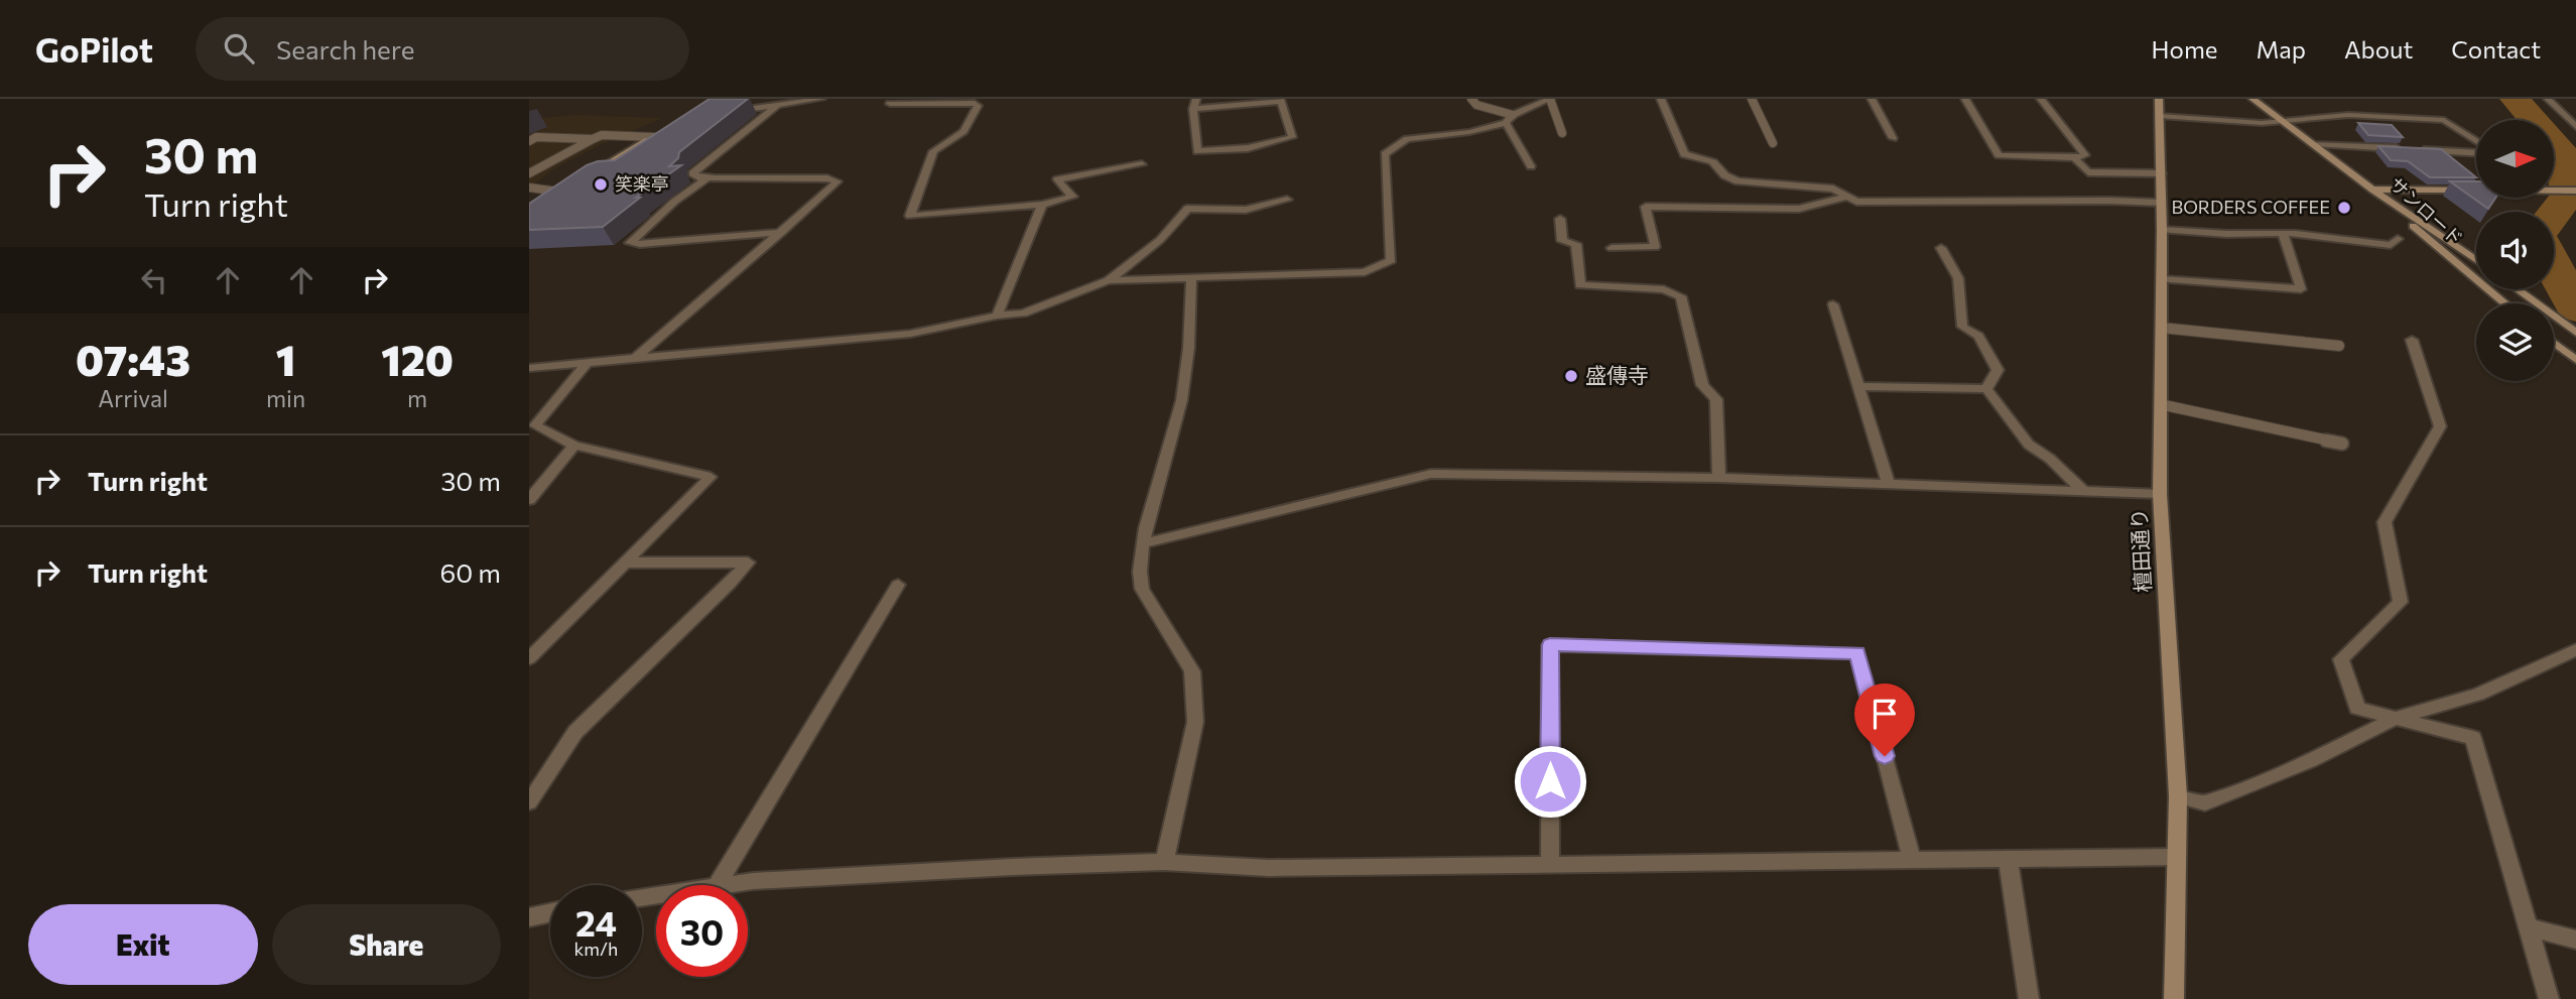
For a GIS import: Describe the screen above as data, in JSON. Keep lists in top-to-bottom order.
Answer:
{
  "streets": {
    "street": ["サンロード", "檀田通り"]
  },
  "places": ["笑楽亭", "BORDERS COFFEE", "盛傳寺"],
  "north": "right",
  "page": {
    "header": "GoPilot",
    "search": "Search here",
    "nav": [
      "Home",
      "Map",
      "About",
      "Contact"
    ],
    "turn": ["30 m", "Turn right"],
    "eta": [
      "07:43",
      "Arrival",
      "1",
      "min",
      "120",
      "m"
    ],
    "list": [
      {
        "name": "Turn right",
        "value": "30 m"
      },
      {
        "name": "Turn right",
        "value": "60 m"
      }
    ],
    "speed": "24 km/h",
    "limit": "30",
    "buttons": ["Exit", "Share"]
  }
}
